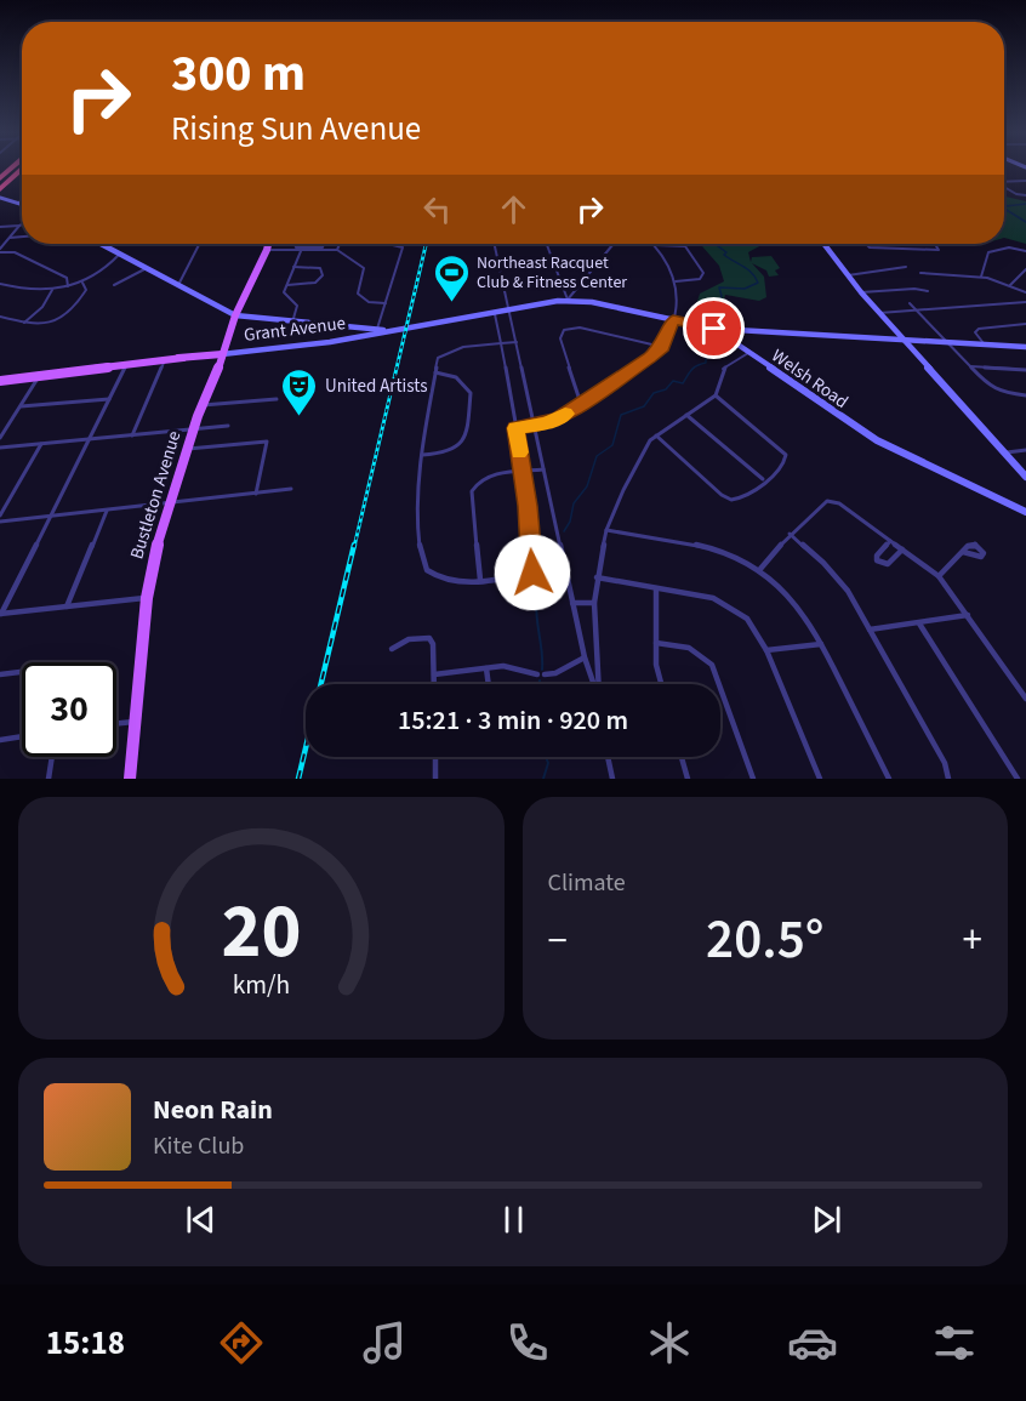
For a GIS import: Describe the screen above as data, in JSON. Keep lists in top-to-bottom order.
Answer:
{
  "streets": {
    "main road": ["Grant Avenue", "Welsh Road", "Bustleton Avenue"]
  },
  "crossings": [
    ["Grant Avenue", "Welsh Road"],
    ["Grant Avenue", "Bustleton Avenue"]
  ],
  "places": {
    "sports": ["Northeast Racquet Club & Fitness Center"],
    "theatre": ["United Artists"]
  },
  "page": {
    "turn": ["300 m", "Rising Sun Avenue"],
    "limit": "30",
    "trip": "15:21 · 3 min · 920 m",
    "tile": "Climate",
    "heat": ["−", "20.5°", "+"],
    "song": ["Neon Rain", "Kite Club"],
    "tabs": "15:18",
    "gauge": ["20", "km/h"]
  }
}
